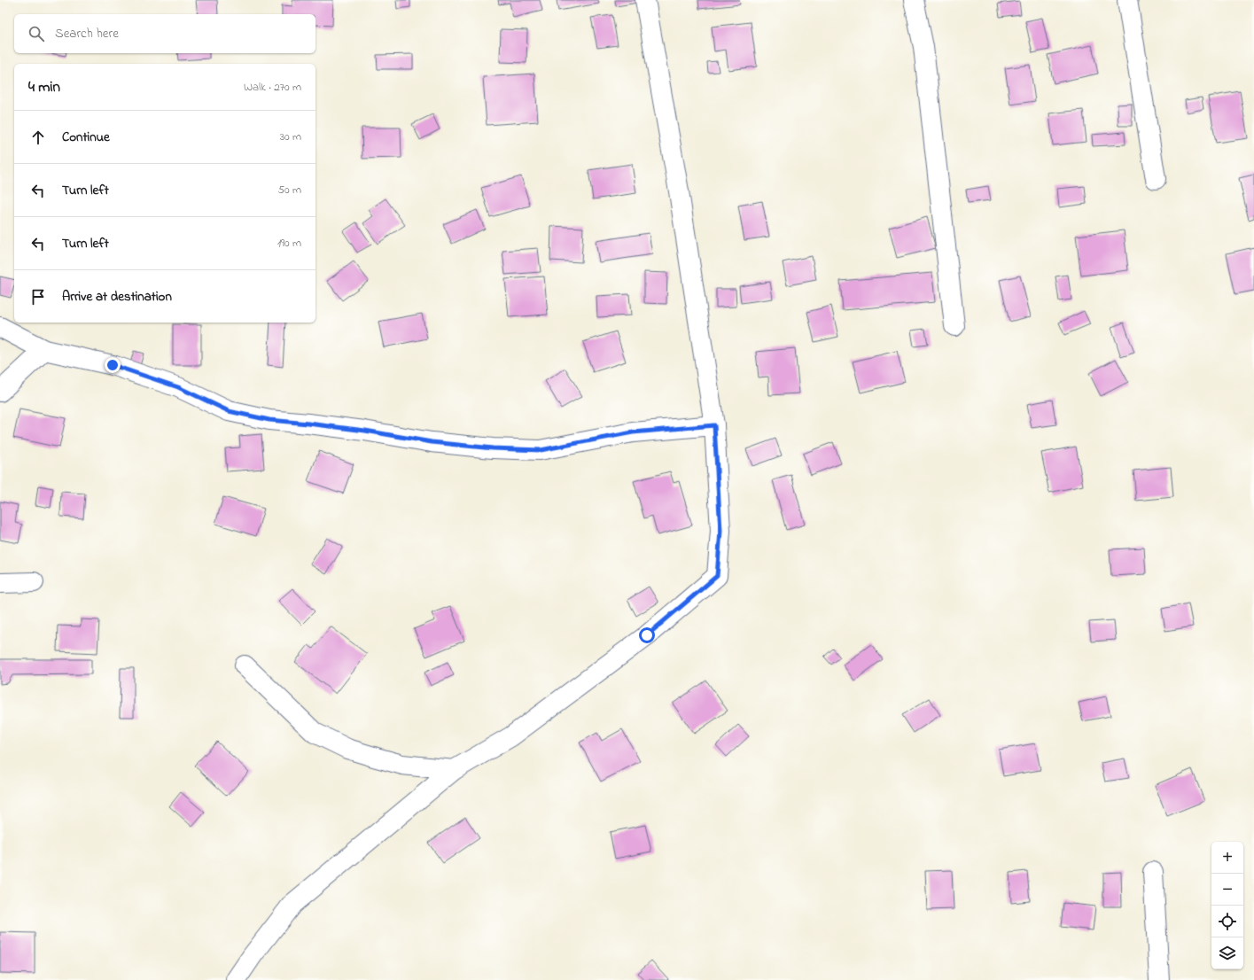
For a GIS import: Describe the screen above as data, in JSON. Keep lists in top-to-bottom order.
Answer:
{
  "page": {
    "search": "Search here",
    "heading": ["4 min", "Walk · 270 m"],
    "list": [
      ["Continue", "30 m"],
      ["Turn left", "50 m"],
      ["Turn left", "190 m"],
      "Arrive at destination"
    ],
    "map_buttons": ["+", "−"]
  }
}
